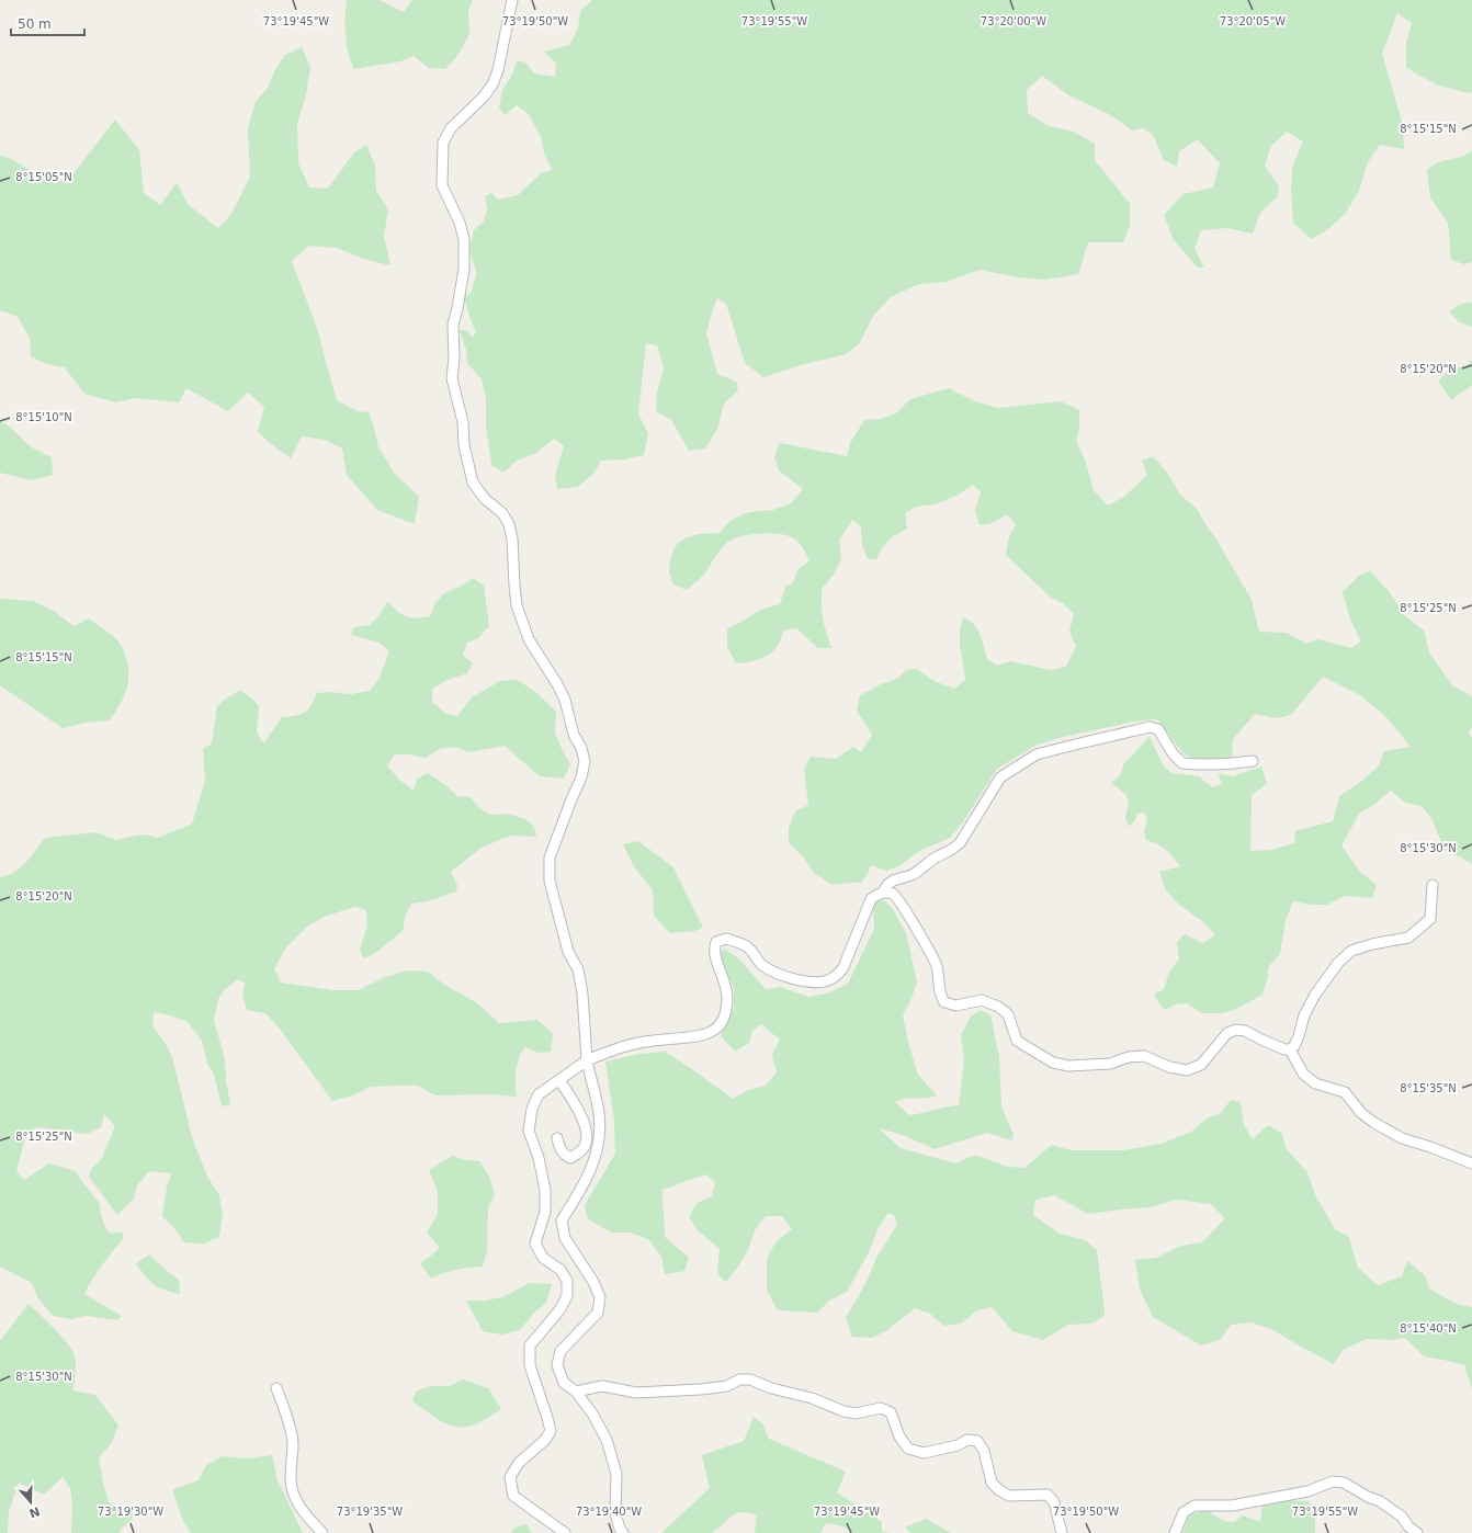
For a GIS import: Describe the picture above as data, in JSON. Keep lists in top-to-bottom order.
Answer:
{
  "scale_bar": "50 m",
  "north": "bottom",
  "coordinates": [
    "73°19'45\"W",
    "73°19'50\"W",
    "73°19'55\"W",
    "73°20'00\"W",
    "73°20'05\"W",
    "8°15'15\"N",
    "8°15'05\"N",
    "8°15'20\"N",
    "8°15'10\"N",
    "8°15'25\"N",
    "8°15'30\"N",
    "8°15'35\"N",
    "8°15'40\"N",
    "73°19'30\"W",
    "73°19'35\"W",
    "73°19'40\"W"
  ]
}
